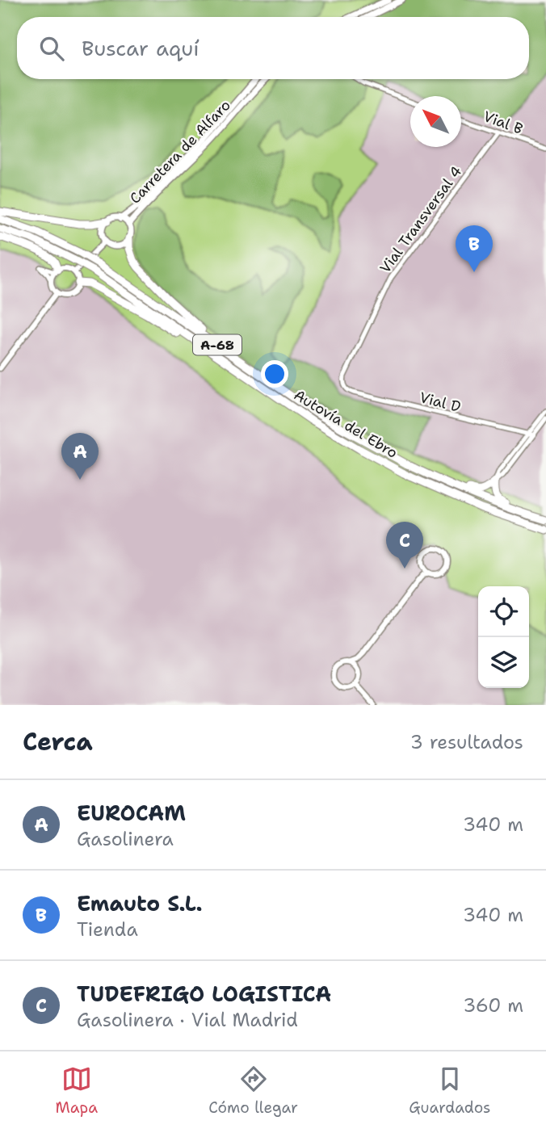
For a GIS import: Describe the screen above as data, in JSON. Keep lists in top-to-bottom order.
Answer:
{
  "streets": {
    "highway": ["A-68", "Autovía del Ebro"],
    "main road": ["Carretera de Alfaro"],
    "street": ["Vial B", "Vial Transversal 4", "Vial D"]
  },
  "crossings": [
    ["Vial B", "Vial Transversal 4"],
    ["Vial Transversal 4", "Vial D"]
  ],
  "north": "top left",
  "page": {
    "search": "Buscar aquí",
    "pins": ["B", "A", "C"],
    "heading": ["Cerca", "3 resultados"],
    "list": [
      {
        "mark": "A",
        "name": "EUROCAM",
        "note": "Gasolinera",
        "value": "340 m"
      },
      {
        "mark": "B",
        "name": "Emauto S.L.",
        "note": "Tienda",
        "value": "340 m"
      },
      {
        "mark": "C",
        "name": "TUDEFRIGO LOGISTICA",
        "note": "Gasolinera · Vial Madrid",
        "value": "360 m"
      }
    ],
    "nav": ["Mapa", "Cómo llegar", "Guardados"]
  }
}
